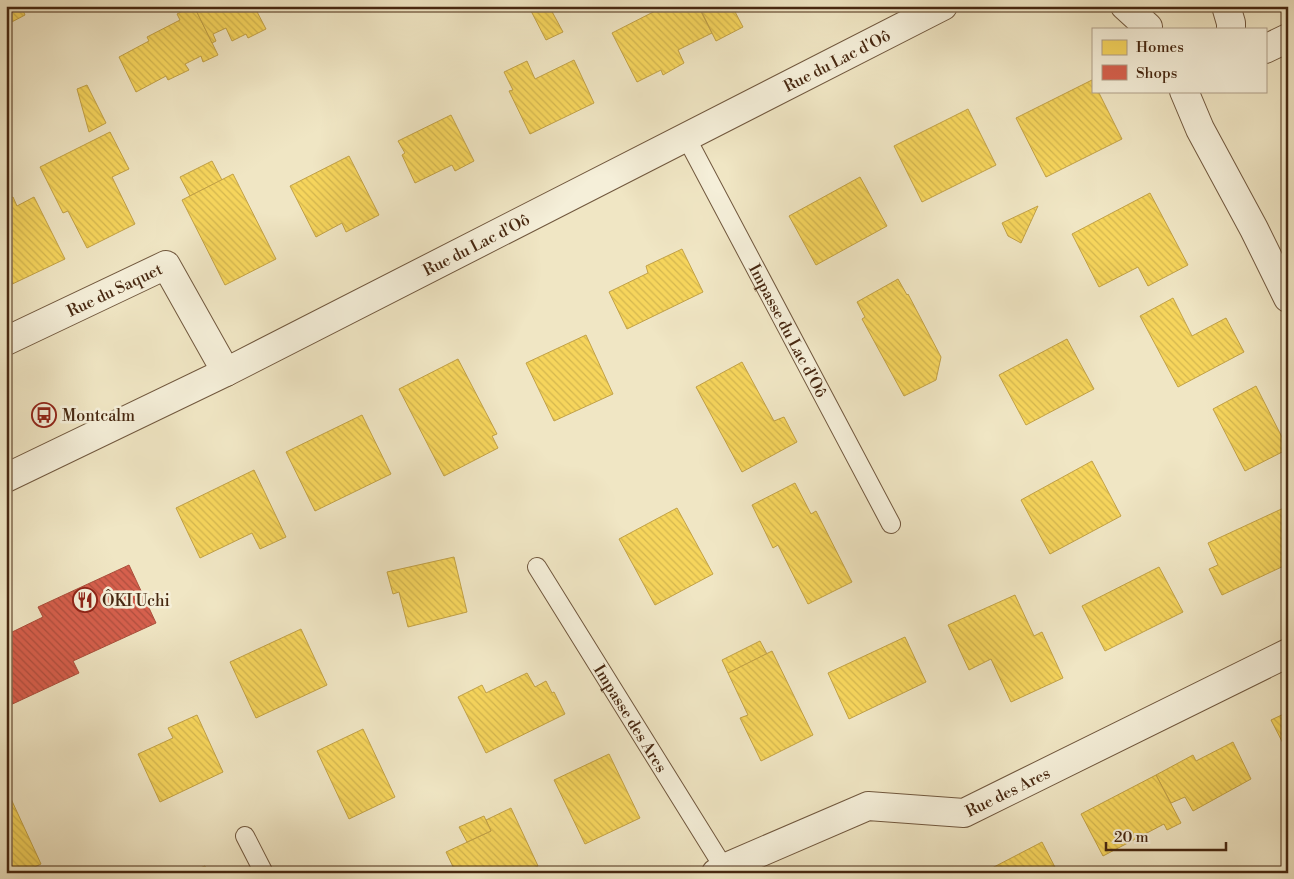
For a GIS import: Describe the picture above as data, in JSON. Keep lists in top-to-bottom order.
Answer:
{
  "streets": {
    "street": ["Rue du Lac d'Oô", "Rue du Saquet", "Rue des Ares"],
    "lane": ["Impasse du Lac d'Oô", "Impasse des Ares"]
  },
  "crossings": [
    ["Rue du Lac d'Oô", "Rue du Saquet"],
    ["Rue du Lac d'Oô", "Impasse du Lac d'Oô"],
    ["Impasse des Ares", "Rue des Ares"]
  ],
  "places": {
    "bus stop": ["Montcalm"],
    "restaurant": ["ÔKI Uchi"]
  },
  "legend": ["Homes", "Shops"],
  "scale_bar": "20 m"
}
